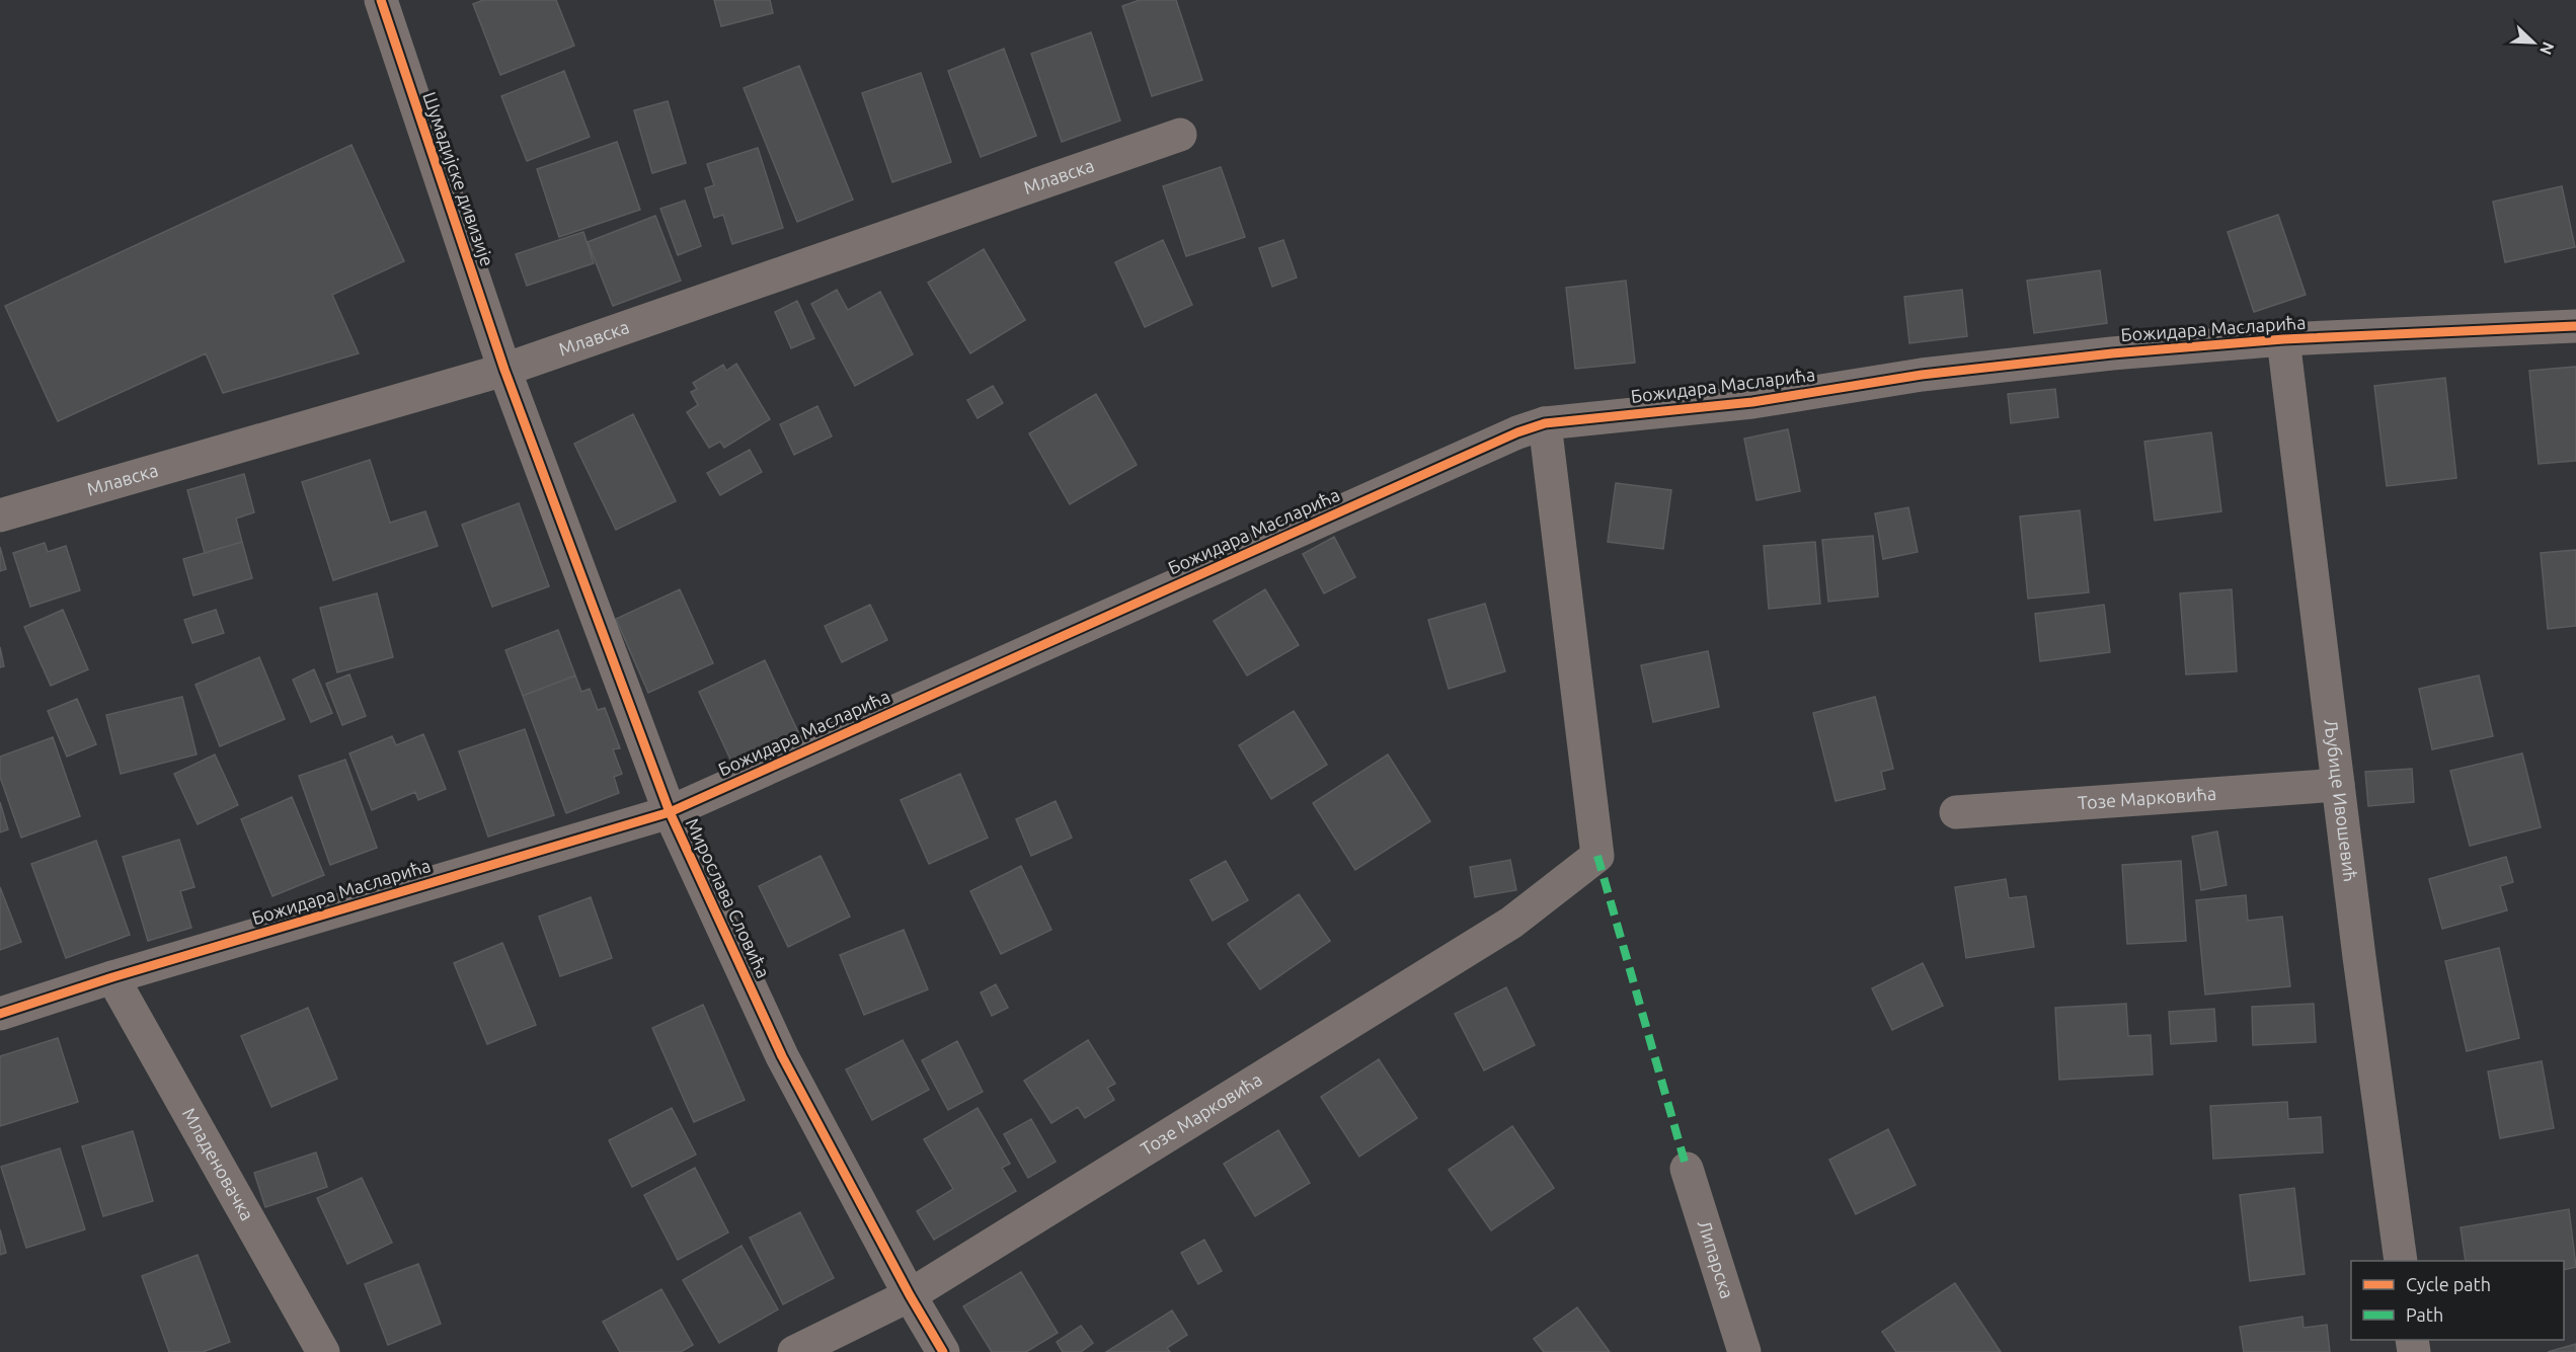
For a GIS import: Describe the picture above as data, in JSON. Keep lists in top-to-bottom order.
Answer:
{
  "streets": {
    "street": [
      "Млавска",
      "Шумадијске дивизије",
      "Божидара Масларића",
      "Тозе Марковића",
      "Љубице Ивошевић",
      "Мирослава Словића",
      "Младеновачка",
      "Липарска"
    ]
  },
  "crossings": [
    ["Млавска", "Шумадијске дивизије"],
    ["Млавска", "Мирослава Словића"],
    ["Шумадијске дивизије", "Мирослава Словића"],
    ["Божидара Масларића", "Тозе Марковића"],
    ["Божидара Масларића", "Љубице Ивошевић"],
    ["Божидара Масларића", "Мирослава Словића"],
    ["Божидара Масларића", "Младеновачка"],
    ["Тозе Марковића", "Љубице Ивошевић"],
    ["Тозе Марковића", "Мирослава Словића"]
  ],
  "legend": ["Cycle path", "Path"],
  "north": "bottom right"
}
